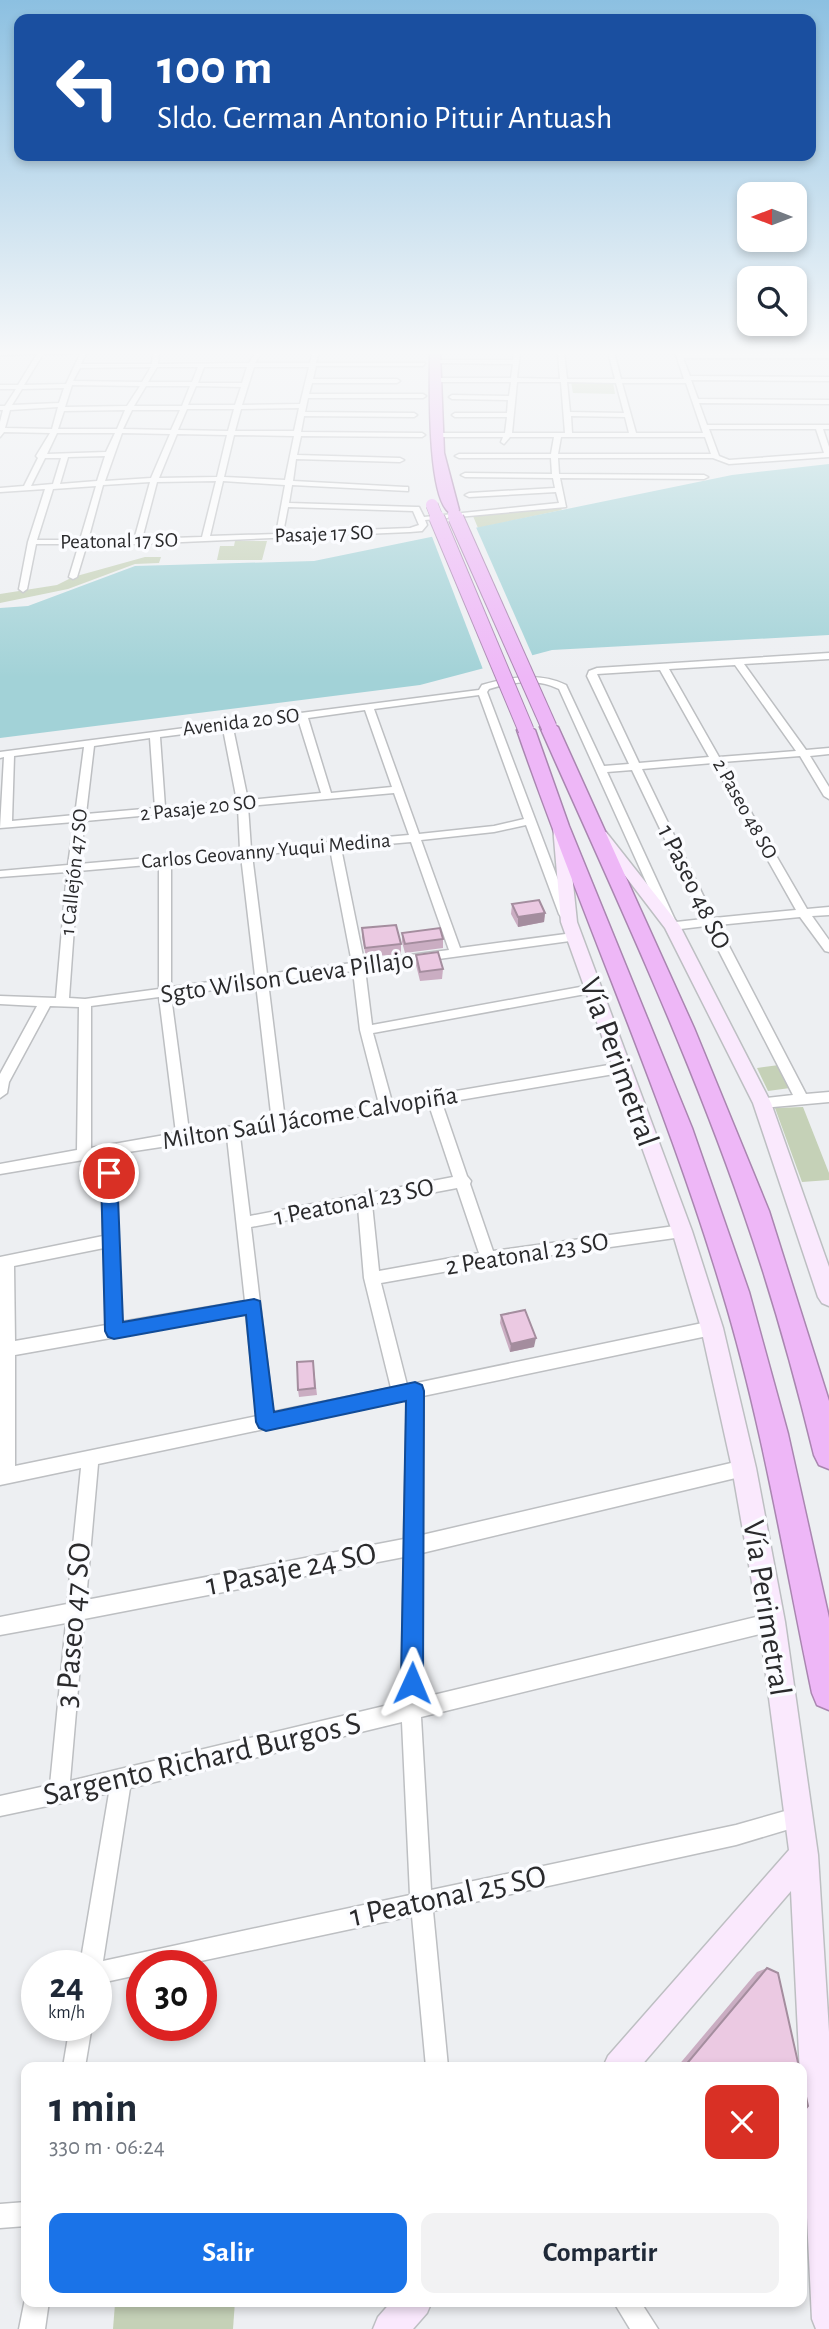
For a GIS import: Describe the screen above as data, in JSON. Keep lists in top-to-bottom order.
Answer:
{
  "streets": {
    "highway": ["Vía Perimetral"],
    "street": [
      "Pasaje 17 SO",
      "Peatonal 17 SO",
      "Avenida 20 SO",
      "2 Pasaje 20 SO",
      "2 Paseo 48 SO",
      "Carlos Geovanny Yuqui Medina",
      "1 Callejón 47 SO",
      "1 Paseo 48 SO",
      "Sgto Wilson Cueva Pillajo",
      "Milton Saúl Jácome Calvopiña",
      "1 Peatonal 23 SO",
      "2 Peatonal 23 SO",
      "1 Pasaje 24 SO",
      "3 Paseo 47 SO",
      "Sargento Richard Burgos S",
      "1 Peatonal 25 SO"
    ]
  },
  "crossings": [
    ["Pasaje 17 SO", "Peatonal 17 SO"],
    ["Avenida 20 SO", "1 Callejón 47 SO"],
    ["Avenida 20 SO", "Vía Perimetral"],
    ["2 Pasaje 20 SO", "1 Callejón 47 SO"],
    ["2 Paseo 48 SO", "1 Paseo 48 SO"],
    ["Carlos Geovanny Yuqui Medina", "1 Callejón 47 SO"],
    ["Carlos Geovanny Yuqui Medina", "Vía Perimetral"],
    ["1 Callejón 47 SO", "Sgto Wilson Cueva Pillajo"],
    ["Sgto Wilson Cueva Pillajo", "Vía Perimetral"],
    ["Vía Perimetral", "Milton Saúl Jácome Calvopiña"],
    ["Vía Perimetral", "2 Peatonal 23 SO"],
    ["Vía Perimetral", "1 Pasaje 24 SO"],
    ["Vía Perimetral", "Sargento Richard Burgos S"],
    ["Vía Perimetral", "1 Peatonal 25 SO"],
    ["1 Pasaje 24 SO", "3 Paseo 47 SO"],
    ["3 Paseo 47 SO", "Sargento Richard Burgos S"]
  ],
  "north": "left",
  "page": {
    "turn": ["100 m", "Sldo. German Antonio Pituir Antuash"],
    "speed": "24 km/h",
    "limit": "30",
    "heading": ["1 min", "330 m · 06:24"],
    "buttons": ["Salir", "Compartir"]
  }
}
